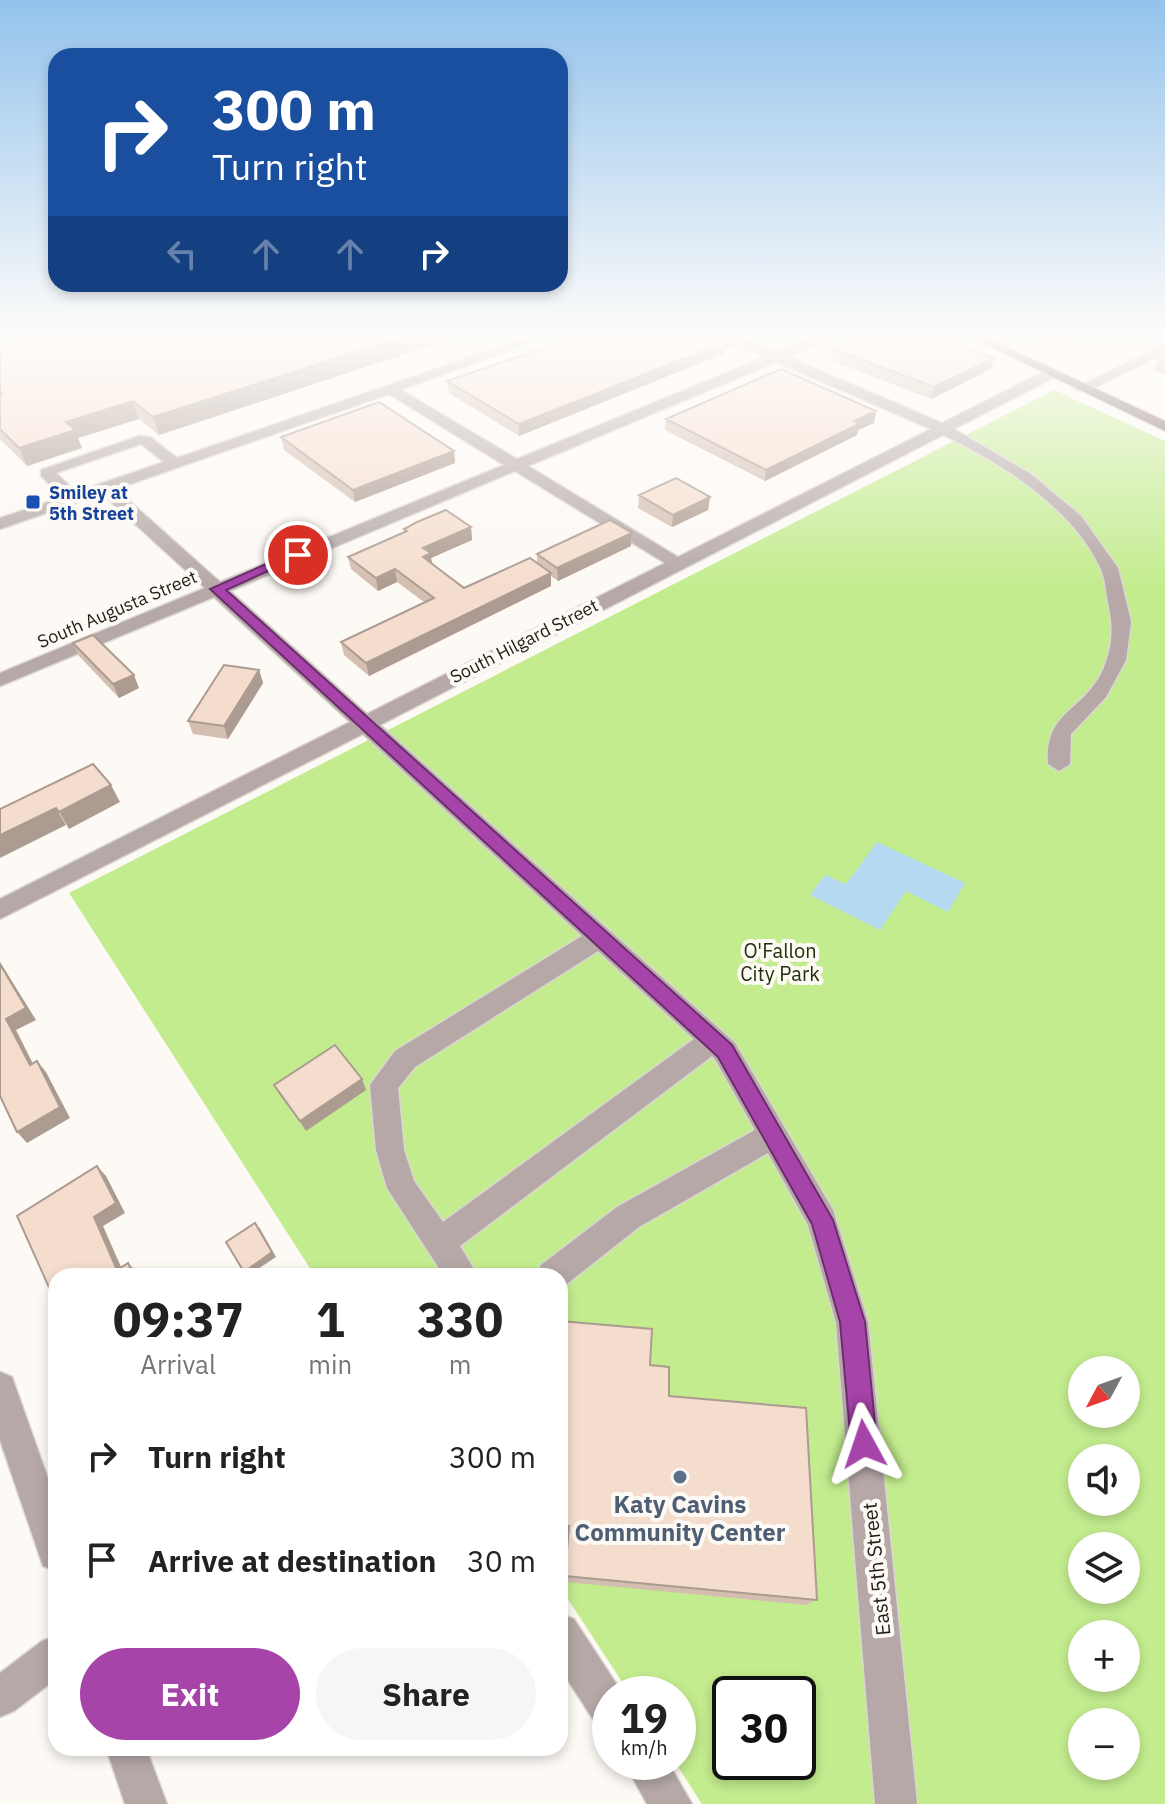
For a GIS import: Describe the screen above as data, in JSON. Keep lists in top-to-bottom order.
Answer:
{
  "streets": {
    "street": ["South Augusta Street", "South Hilgard Street", "East 5th Street"]
  },
  "crossings": [
    ["South Augusta Street", "East 5th Street"],
    ["South Hilgard Street", "East 5th Street"]
  ],
  "parks": ["O'Fallon City Park"],
  "places": {
    "transit": ["Smiley at 5th Street"],
    "other": ["Katy Cavins Community Center"]
  },
  "north": "bottom left",
  "page": {
    "turn": ["300 m", "Turn right"],
    "eta": [
      "09:37",
      "Arrival",
      "1",
      "min",
      "330",
      "m"
    ],
    "map_buttons": ["+", "−"],
    "list": [
      {
        "name": "Turn right",
        "value": "300 m"
      },
      {
        "name": "Arrive at destination",
        "value": "30 m"
      }
    ],
    "buttons": ["Exit", "Share"],
    "speed": "19 km/h",
    "limit": "30"
  }
}
